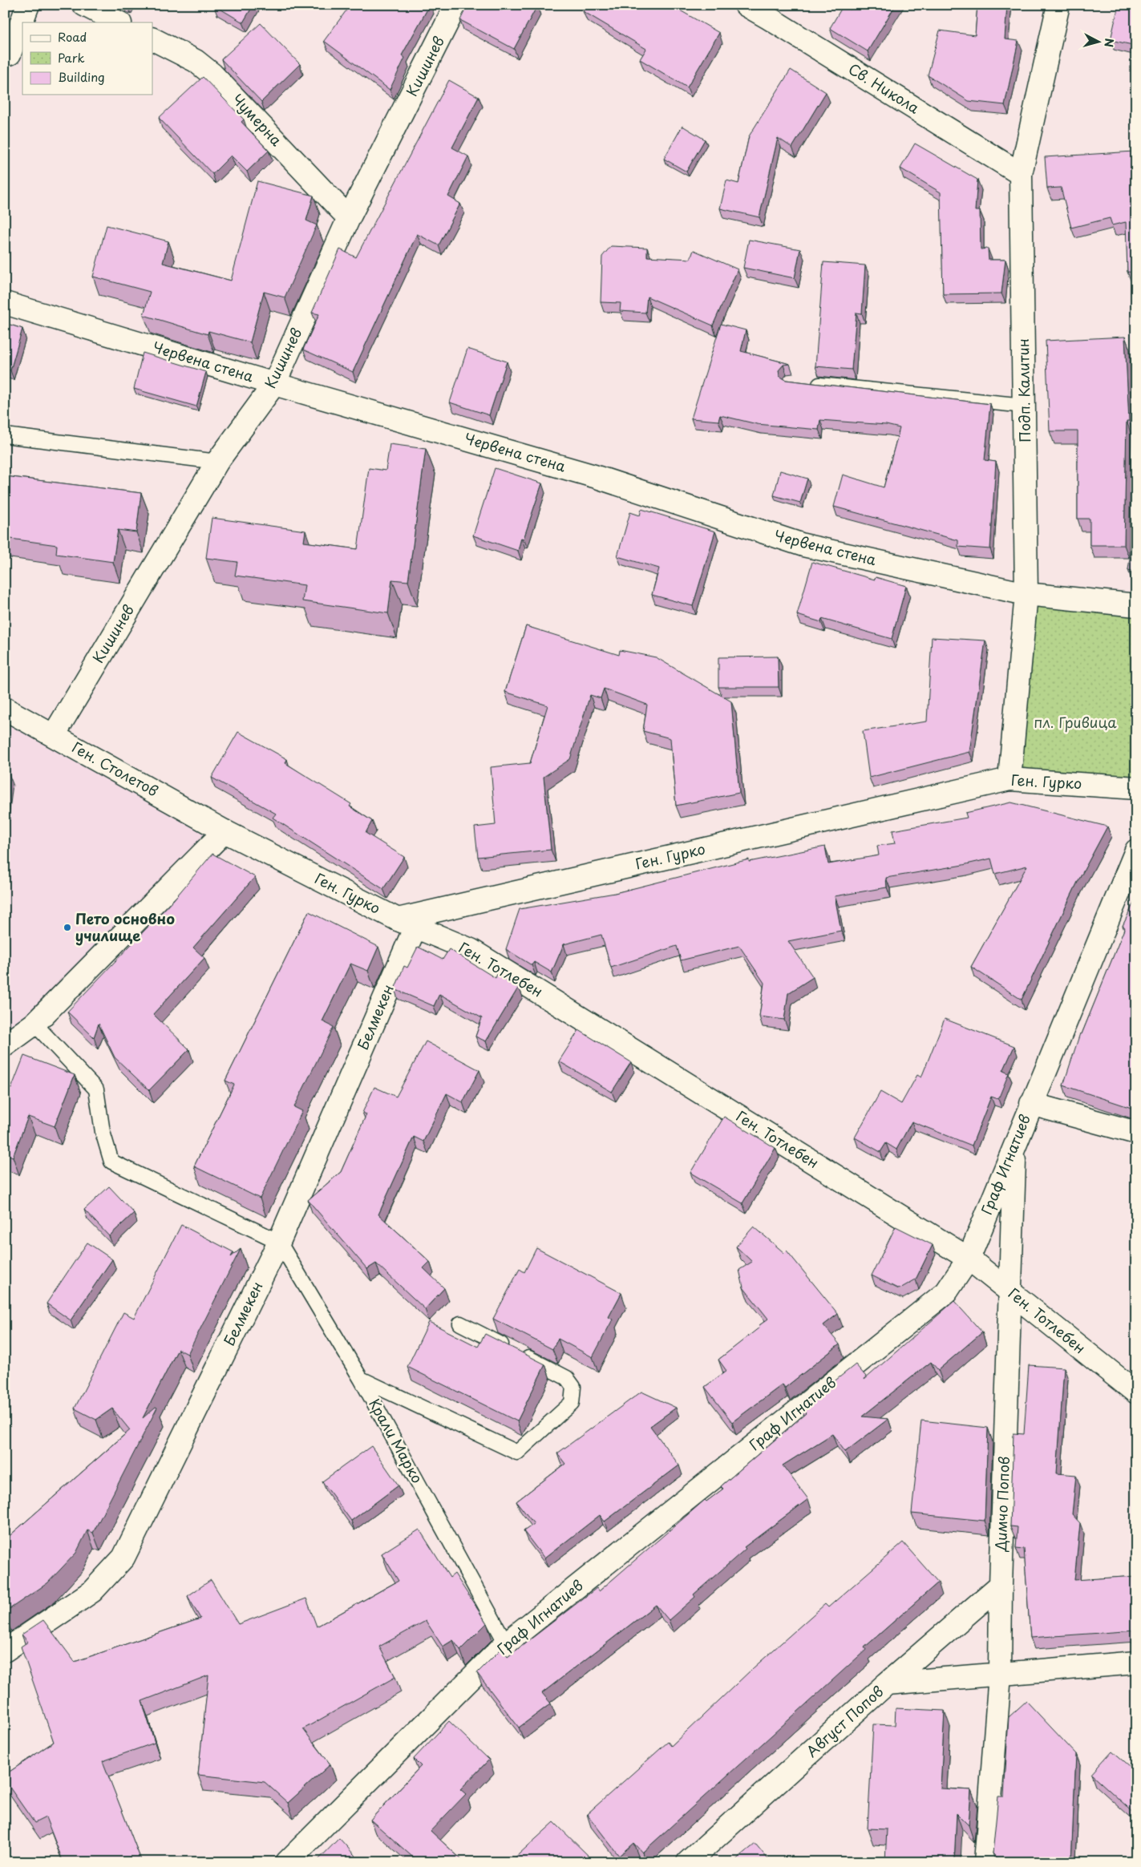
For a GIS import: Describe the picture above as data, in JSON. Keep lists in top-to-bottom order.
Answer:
{
  "streets": {
    "street": [
      "Кишинев",
      "Св. Никола",
      "Чумерна",
      "Червена стена",
      "Подп. Калитин",
      "Ген. Столетов",
      "Ген. Гурко",
      "Ген. Тотлебен",
      "Белмекен",
      "Граф Игнатиев",
      "Димчо Попов",
      "Август Попов"
    ],
    "lane": ["Крали Марко"]
  },
  "crossings": [
    ["Кишинев", "Чумерна"],
    ["Кишинев", "Червена стена"],
    ["Кишинев", "Ген. Столетов"],
    ["Св. Никола", "Подп. Калитин"],
    ["Червена стена", "Подп. Калитин"],
    ["Подп. Калитин", "Ген. Гурко"],
    ["Ген. Столетов", "Ген. Гурко"],
    ["Ген. Гурко", "Ген. Тотлебен"],
    ["Ген. Гурко", "Белмекен"],
    ["Ген. Тотлебен", "Белмекен"],
    ["Ген. Тотлебен", "Граф Игнатиев"],
    ["Ген. Тотлебен", "Димчо Попов"],
    ["Белмекен", "Крали Марко"],
    ["Граф Игнатиев", "Крали Марко"],
    ["Граф Игнатиев", "Димчо Попов"],
    ["Димчо Попов", "Август Попов"]
  ],
  "parks": ["пл. Гривица"],
  "places": ["Пето основно училище"],
  "legend": ["Road", "Park", "Building"],
  "north": "right"
}
